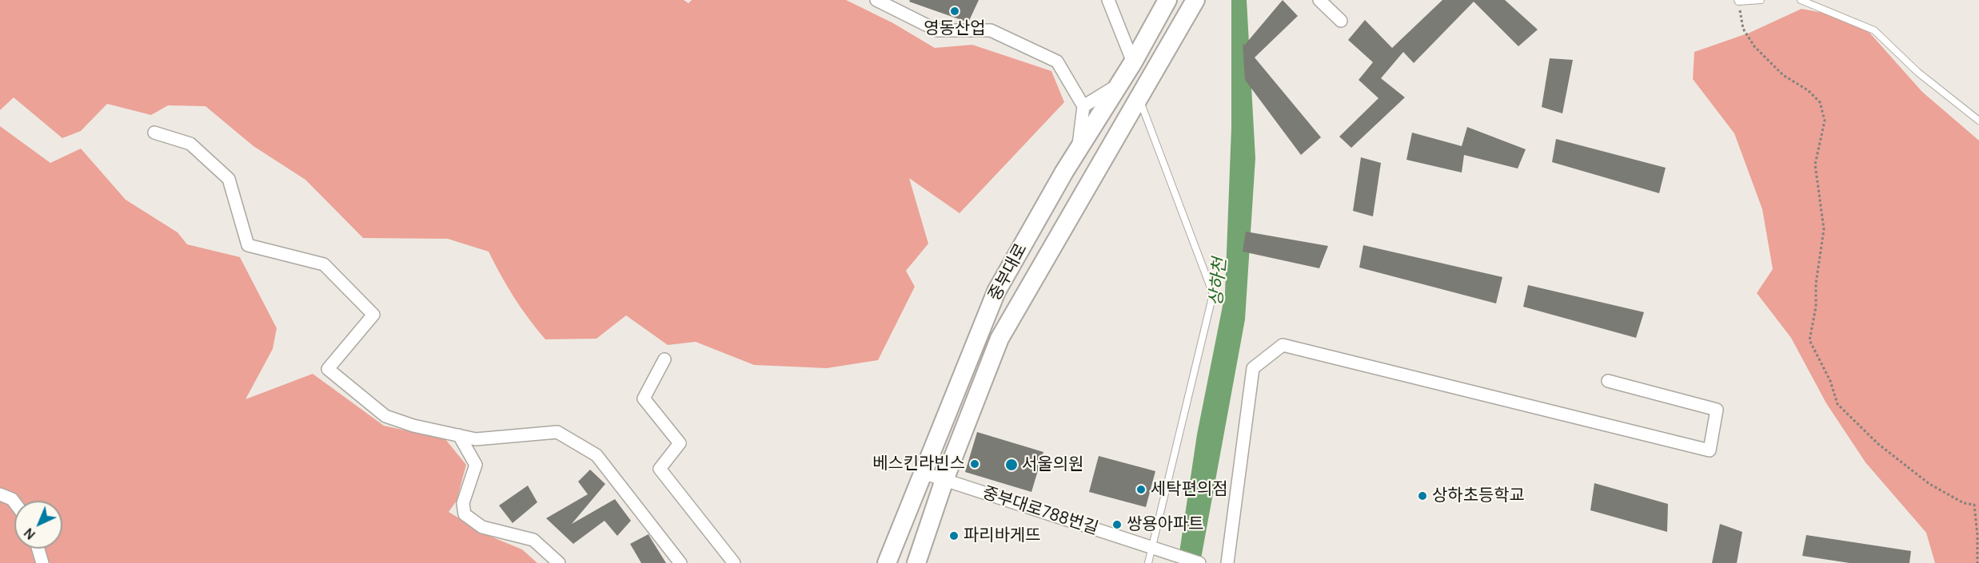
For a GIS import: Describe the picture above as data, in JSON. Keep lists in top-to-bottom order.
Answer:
{
  "streets": {
    "main road": ["중부대로"],
    "street": ["중부대로788번길"]
  },
  "crossings": [
    ["중부대로", "중부대로788번길"]
  ],
  "water": ["상하천"],
  "places": [
    "영동산업",
    "베스킨라빈스",
    "서울의원",
    "세탁편의점",
    "상하초등학교",
    "쌍용아파트",
    "파리바게뜨"
  ],
  "north": "bottom left"
}
